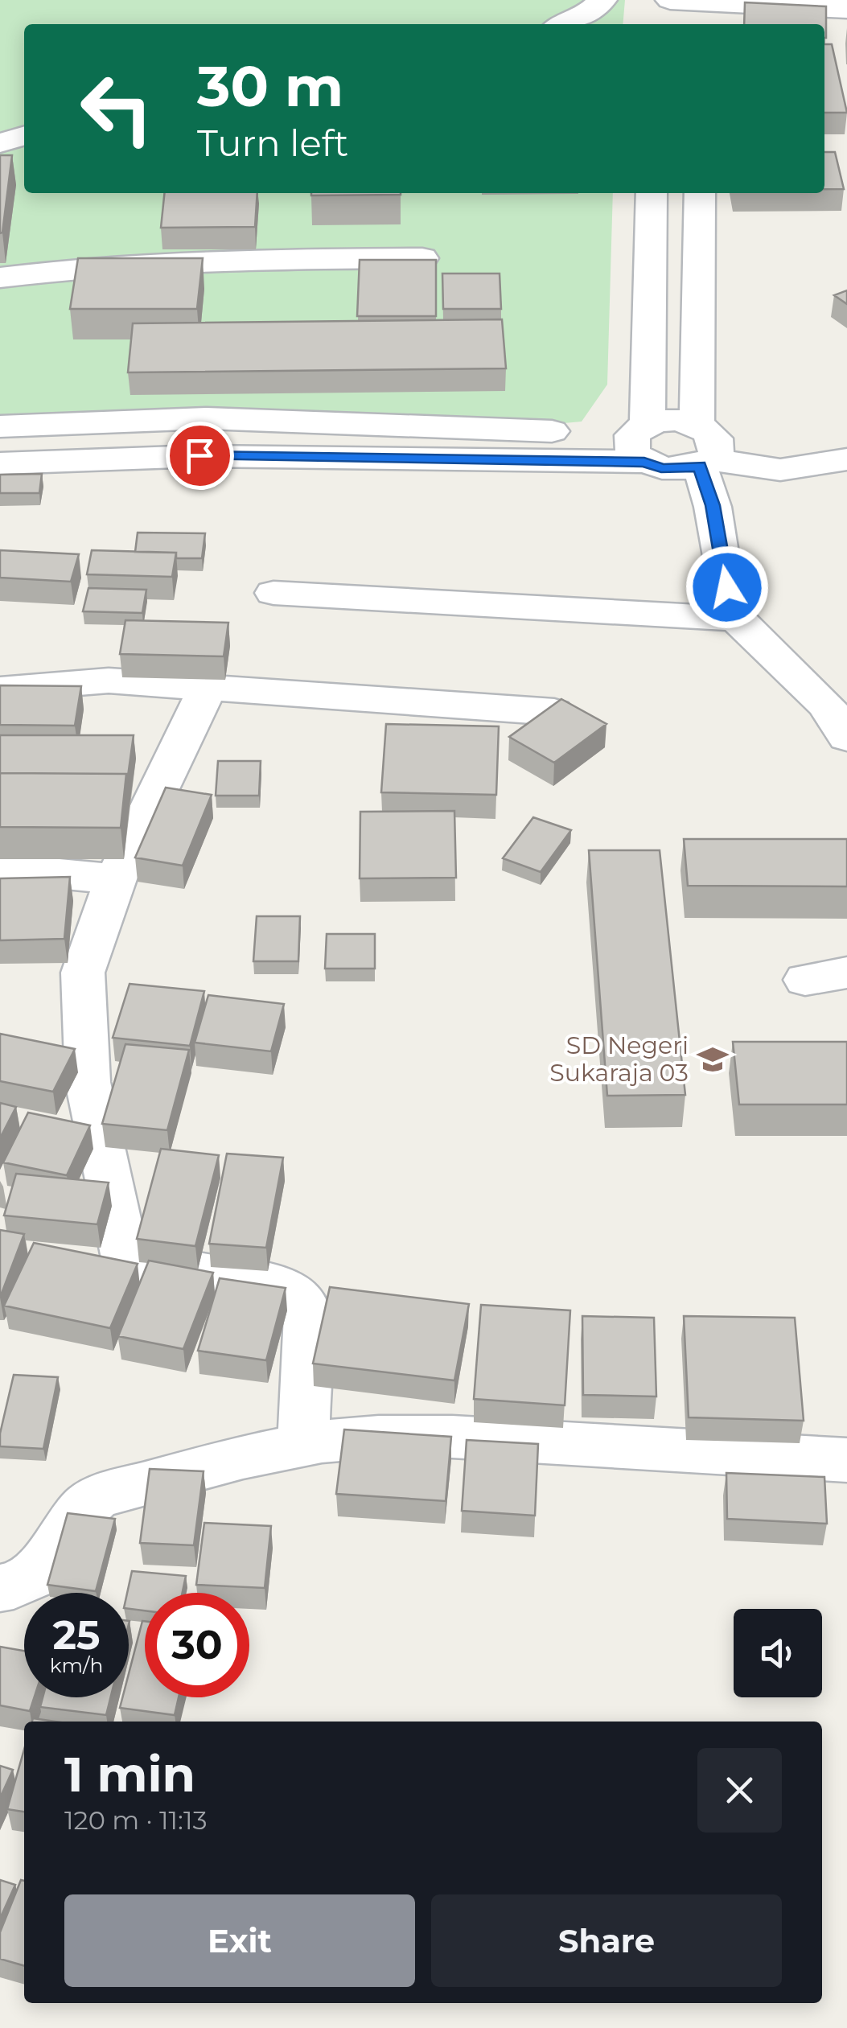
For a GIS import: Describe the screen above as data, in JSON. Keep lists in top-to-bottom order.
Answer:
{
  "places": {
    "school or university": ["SD Negeri Sukaraja 03"]
  },
  "page": {
    "turn": ["30 m", "Turn left"],
    "speed": "25 km/h",
    "limit": "30",
    "heading": ["1 min", "120 m · 11:13"],
    "buttons": ["Exit", "Share"]
  }
}
